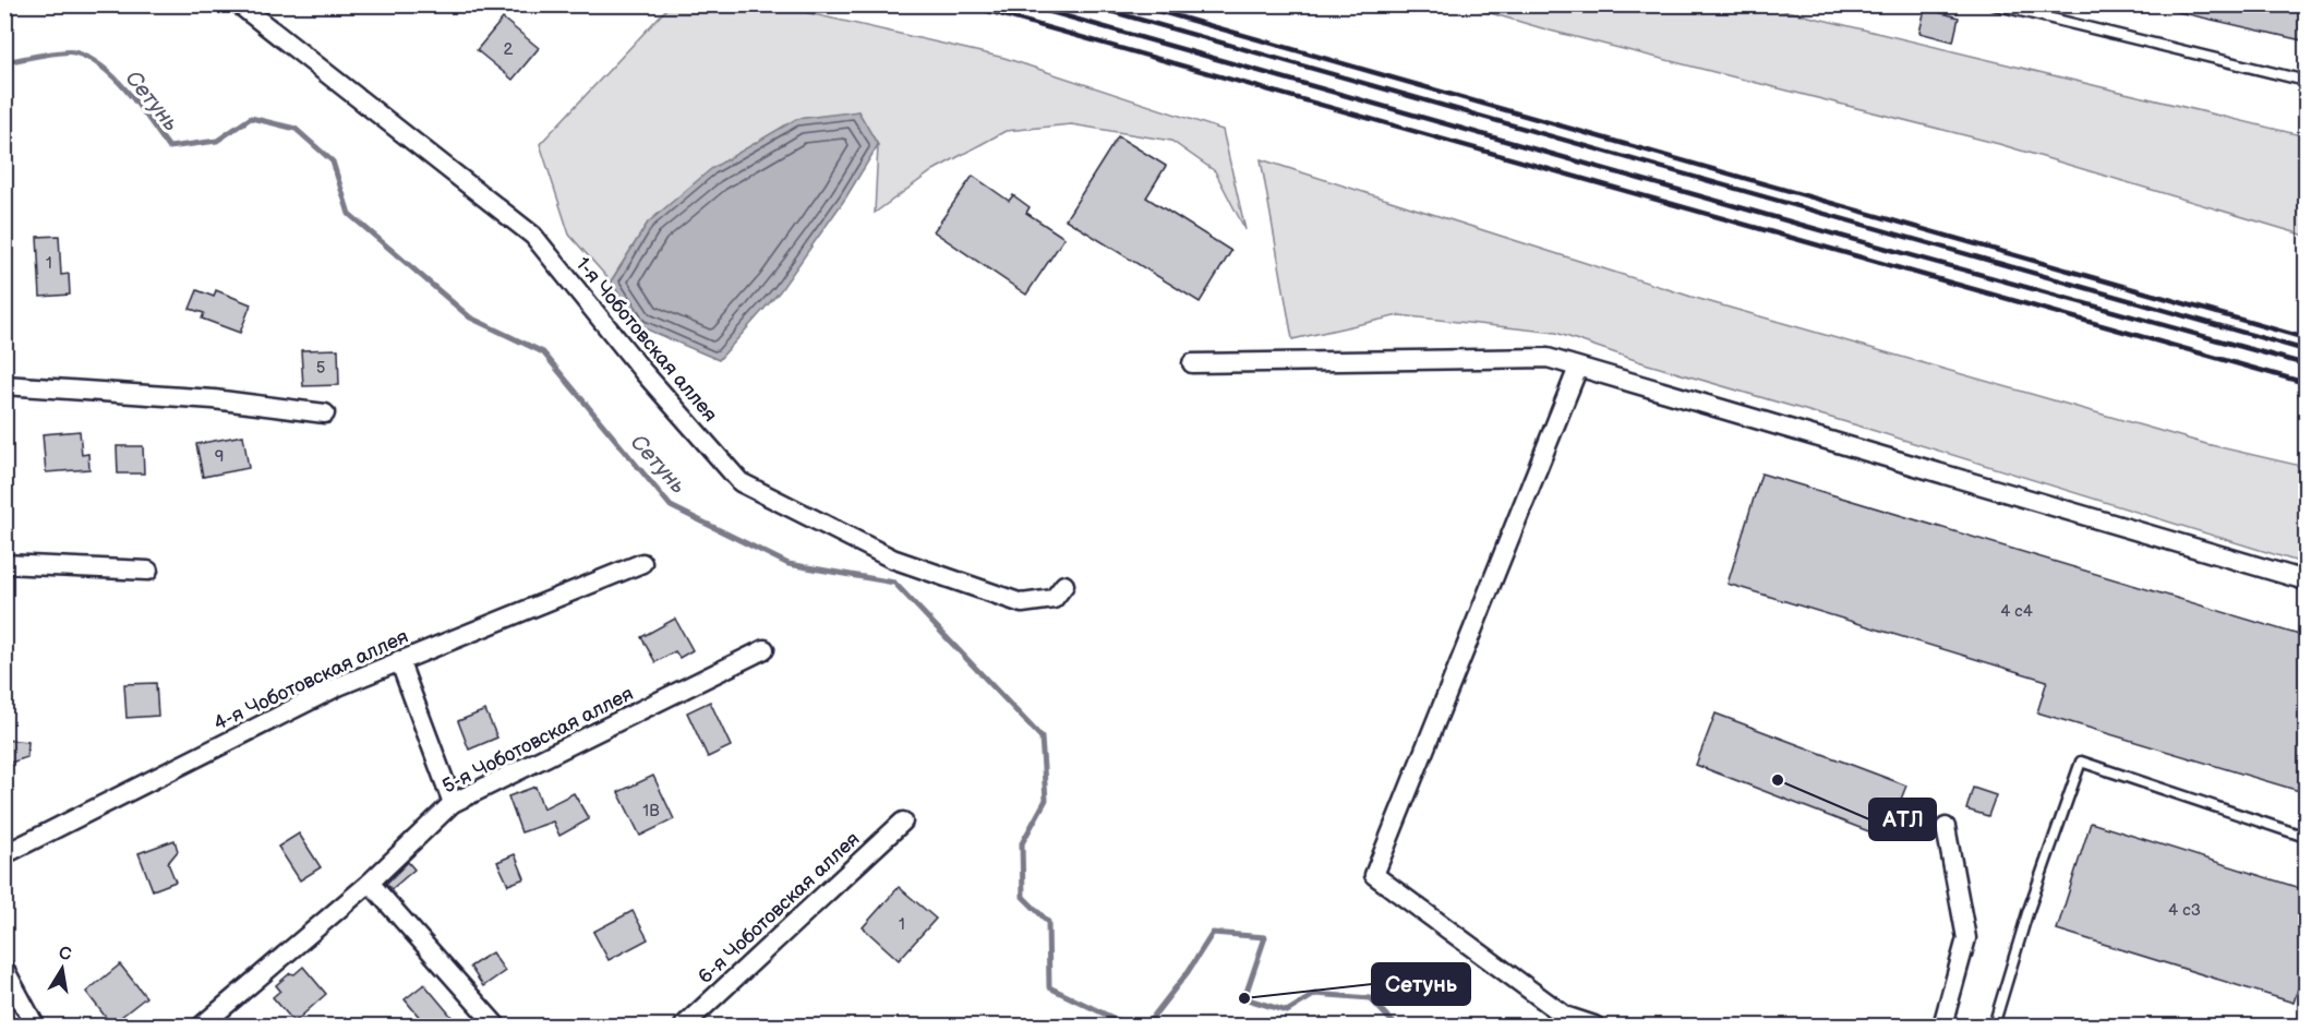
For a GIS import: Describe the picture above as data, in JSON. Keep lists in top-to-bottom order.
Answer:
{
  "streets": {
    "street": [
      "1-я Чоботовская аллея",
      "4-я Чоботовская аллея",
      "5-я Чоботовская аллея",
      "6-я Чоботовская аллея"
    ]
  },
  "water": ["Сетунь"],
  "places": ["АТЛ", "Сетунь"],
  "house_numbers": [
    "2",
    "1",
    "5",
    "9",
    "4 с4",
    "1В",
    "4 с3",
    "1"
  ],
  "north": "top"
}
